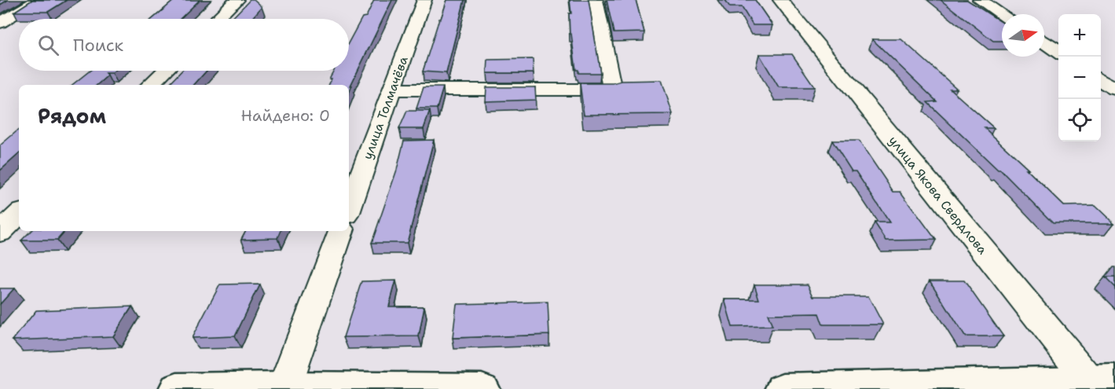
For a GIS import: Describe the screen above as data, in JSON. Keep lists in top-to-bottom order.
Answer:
{
  "streets": {
    "street": ["улица Толмачёва", "улица Якова Свердлова"]
  },
  "north": "right",
  "page": {
    "map_buttons": ["+", "−"],
    "search": "Поиск",
    "heading": ["Рядом", "Найдено: 0"]
  }
}
